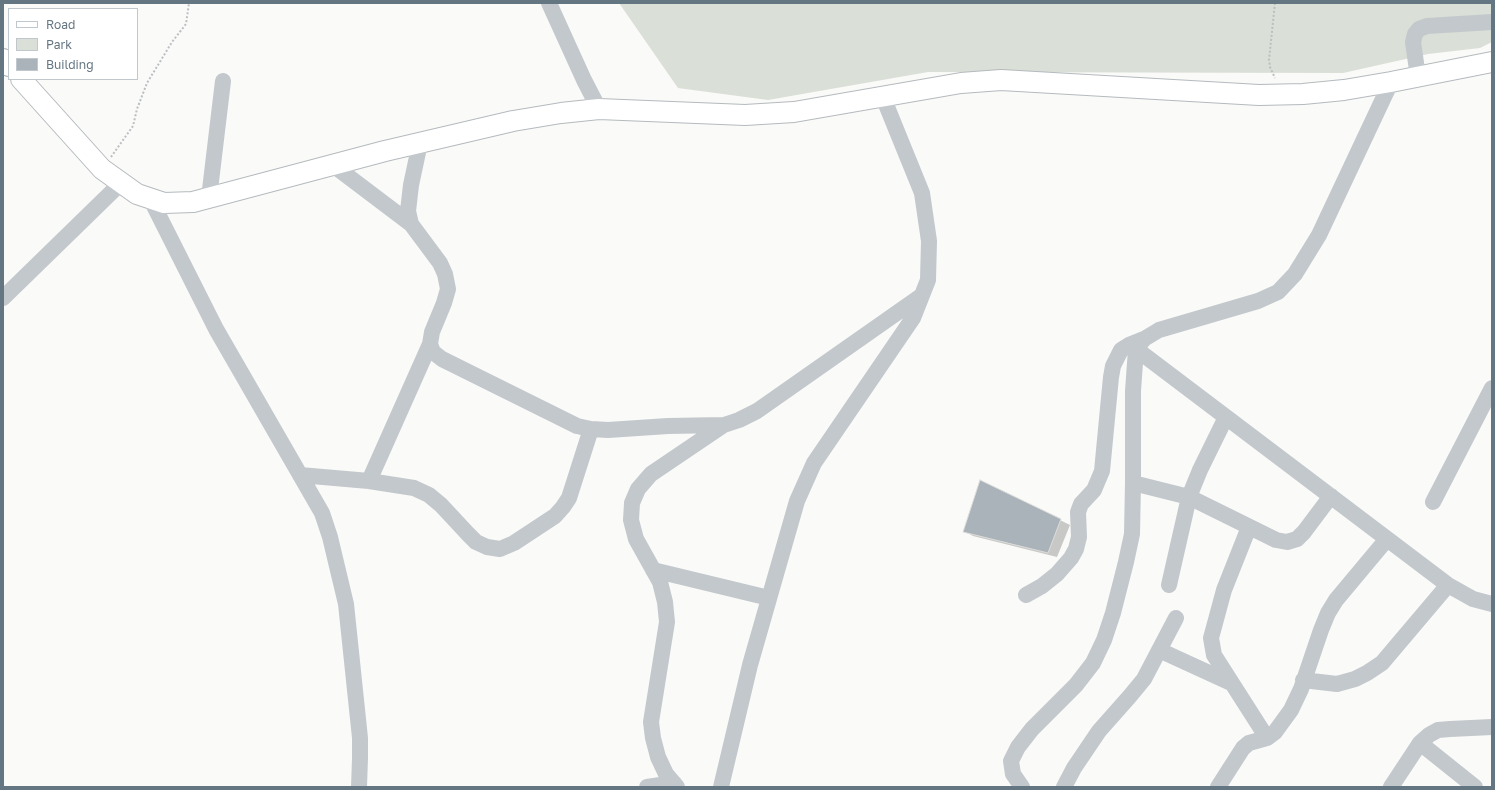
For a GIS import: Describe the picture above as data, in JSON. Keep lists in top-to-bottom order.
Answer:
{
  "legend": ["Road", "Park", "Building"]
}
